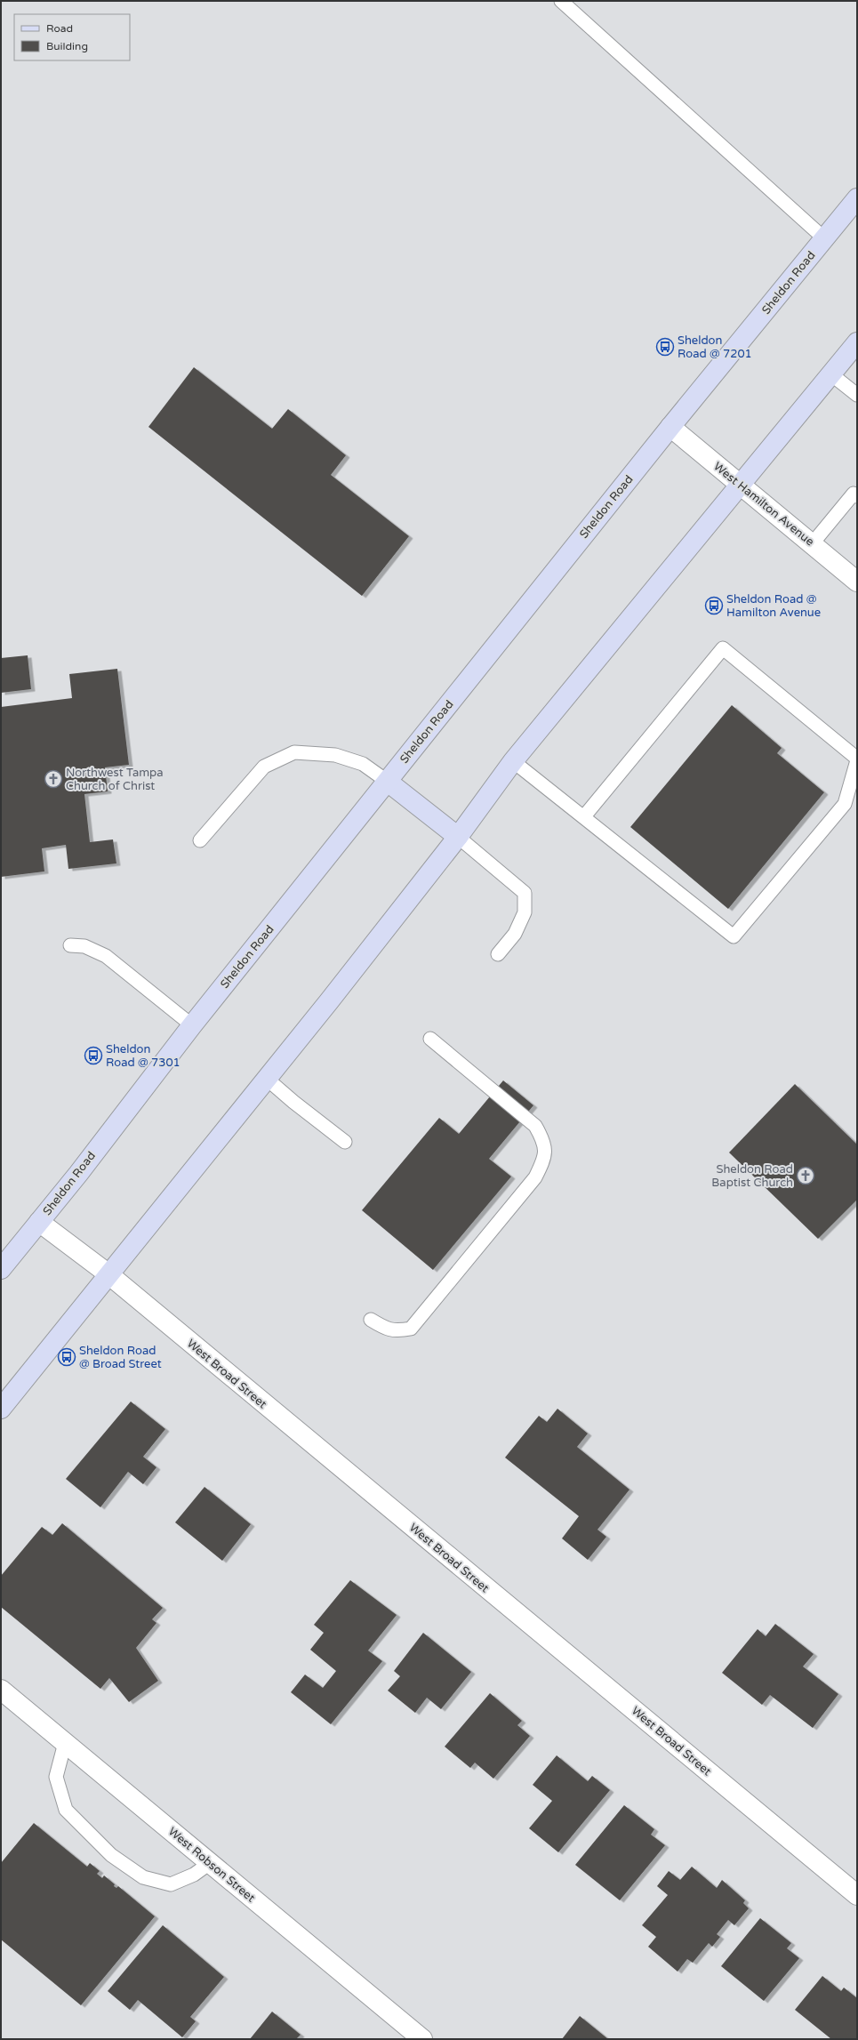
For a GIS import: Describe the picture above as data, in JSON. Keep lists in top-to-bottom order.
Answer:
{
  "streets": {
    "main road": ["Sheldon Road"],
    "street": ["West Hamilton Avenue", "West Broad Street", "West Robson Street"]
  },
  "crossings": [
    ["Sheldon Road", "West Hamilton Avenue"],
    ["Sheldon Road", "West Broad Street"]
  ],
  "places": {
    "bus stop": [
      "Sheldon Road @ 7201",
      "Sheldon Road @ Hamilton Avenue",
      "Sheldon Road @ 7301",
      "Sheldon Road @ Broad Street"
    ],
    "church": ["Northwest Tampa Church of Christ", "Sheldon Road Baptist Church"]
  },
  "legend": ["Road", "Building"]
}
